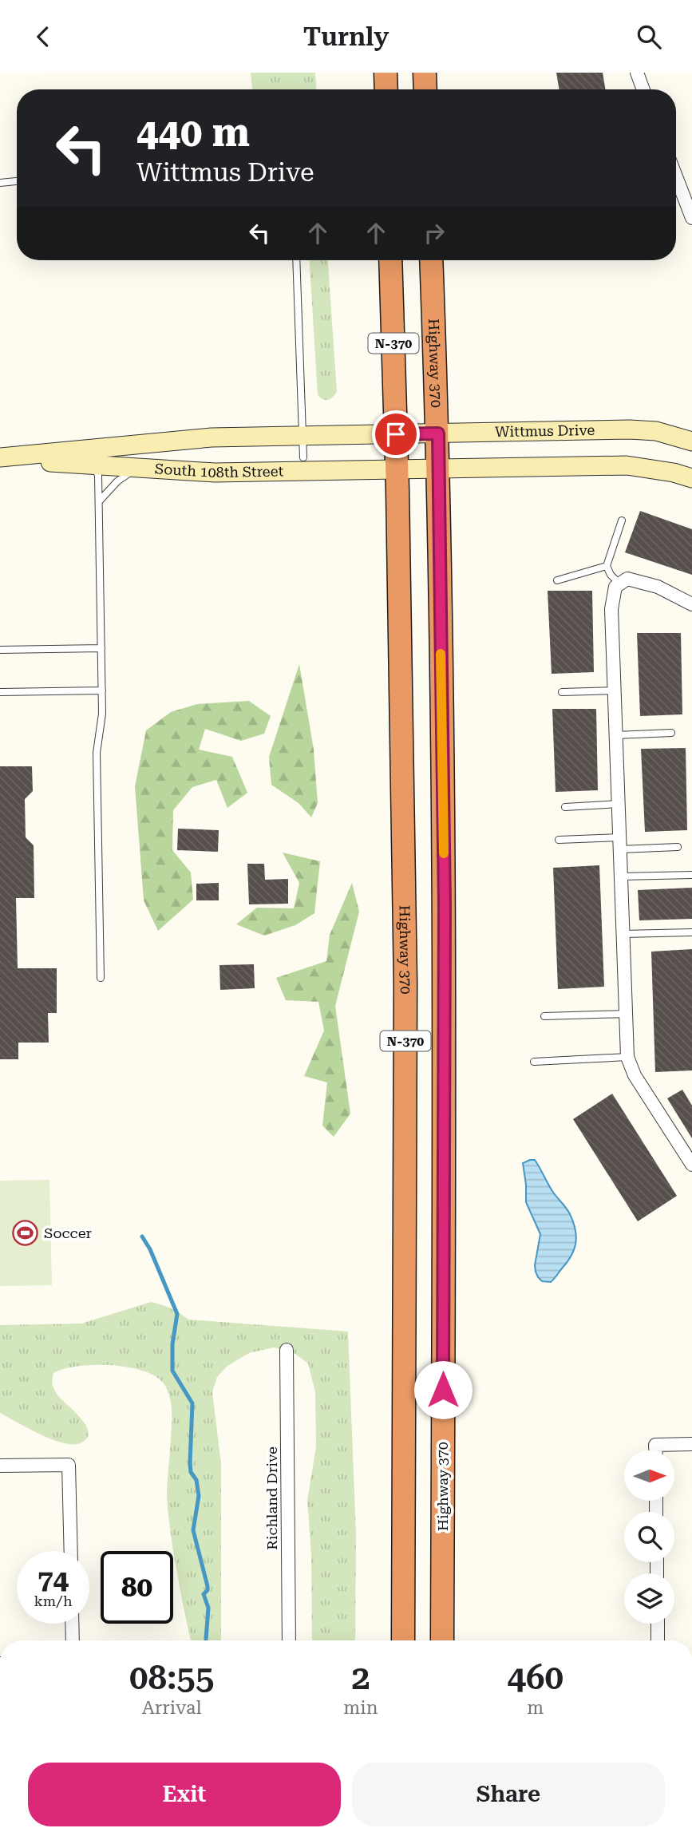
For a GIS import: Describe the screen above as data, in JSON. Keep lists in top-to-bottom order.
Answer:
{
  "streets": {
    "highway": ["N-370", "Highway 370"],
    "street": ["Wittmus Drive", "South 108th Street", "Richland Drive"]
  },
  "crossings": [
    ["Highway 370", "Wittmus Drive"],
    ["Highway 370", "South 108th Street"],
    ["Wittmus Drive", "South 108th Street"]
  ],
  "places": {
    "sports": ["Soccer"]
  },
  "north": "right",
  "page": {
    "header": "Turnly",
    "turn": ["440 m", "Wittmus Drive"],
    "speed": "74 km/h",
    "limit": "80",
    "eta": [
      "08:55",
      "Arrival",
      "2",
      "min",
      "460",
      "m"
    ],
    "buttons": ["Exit", "Share"]
  }
}
